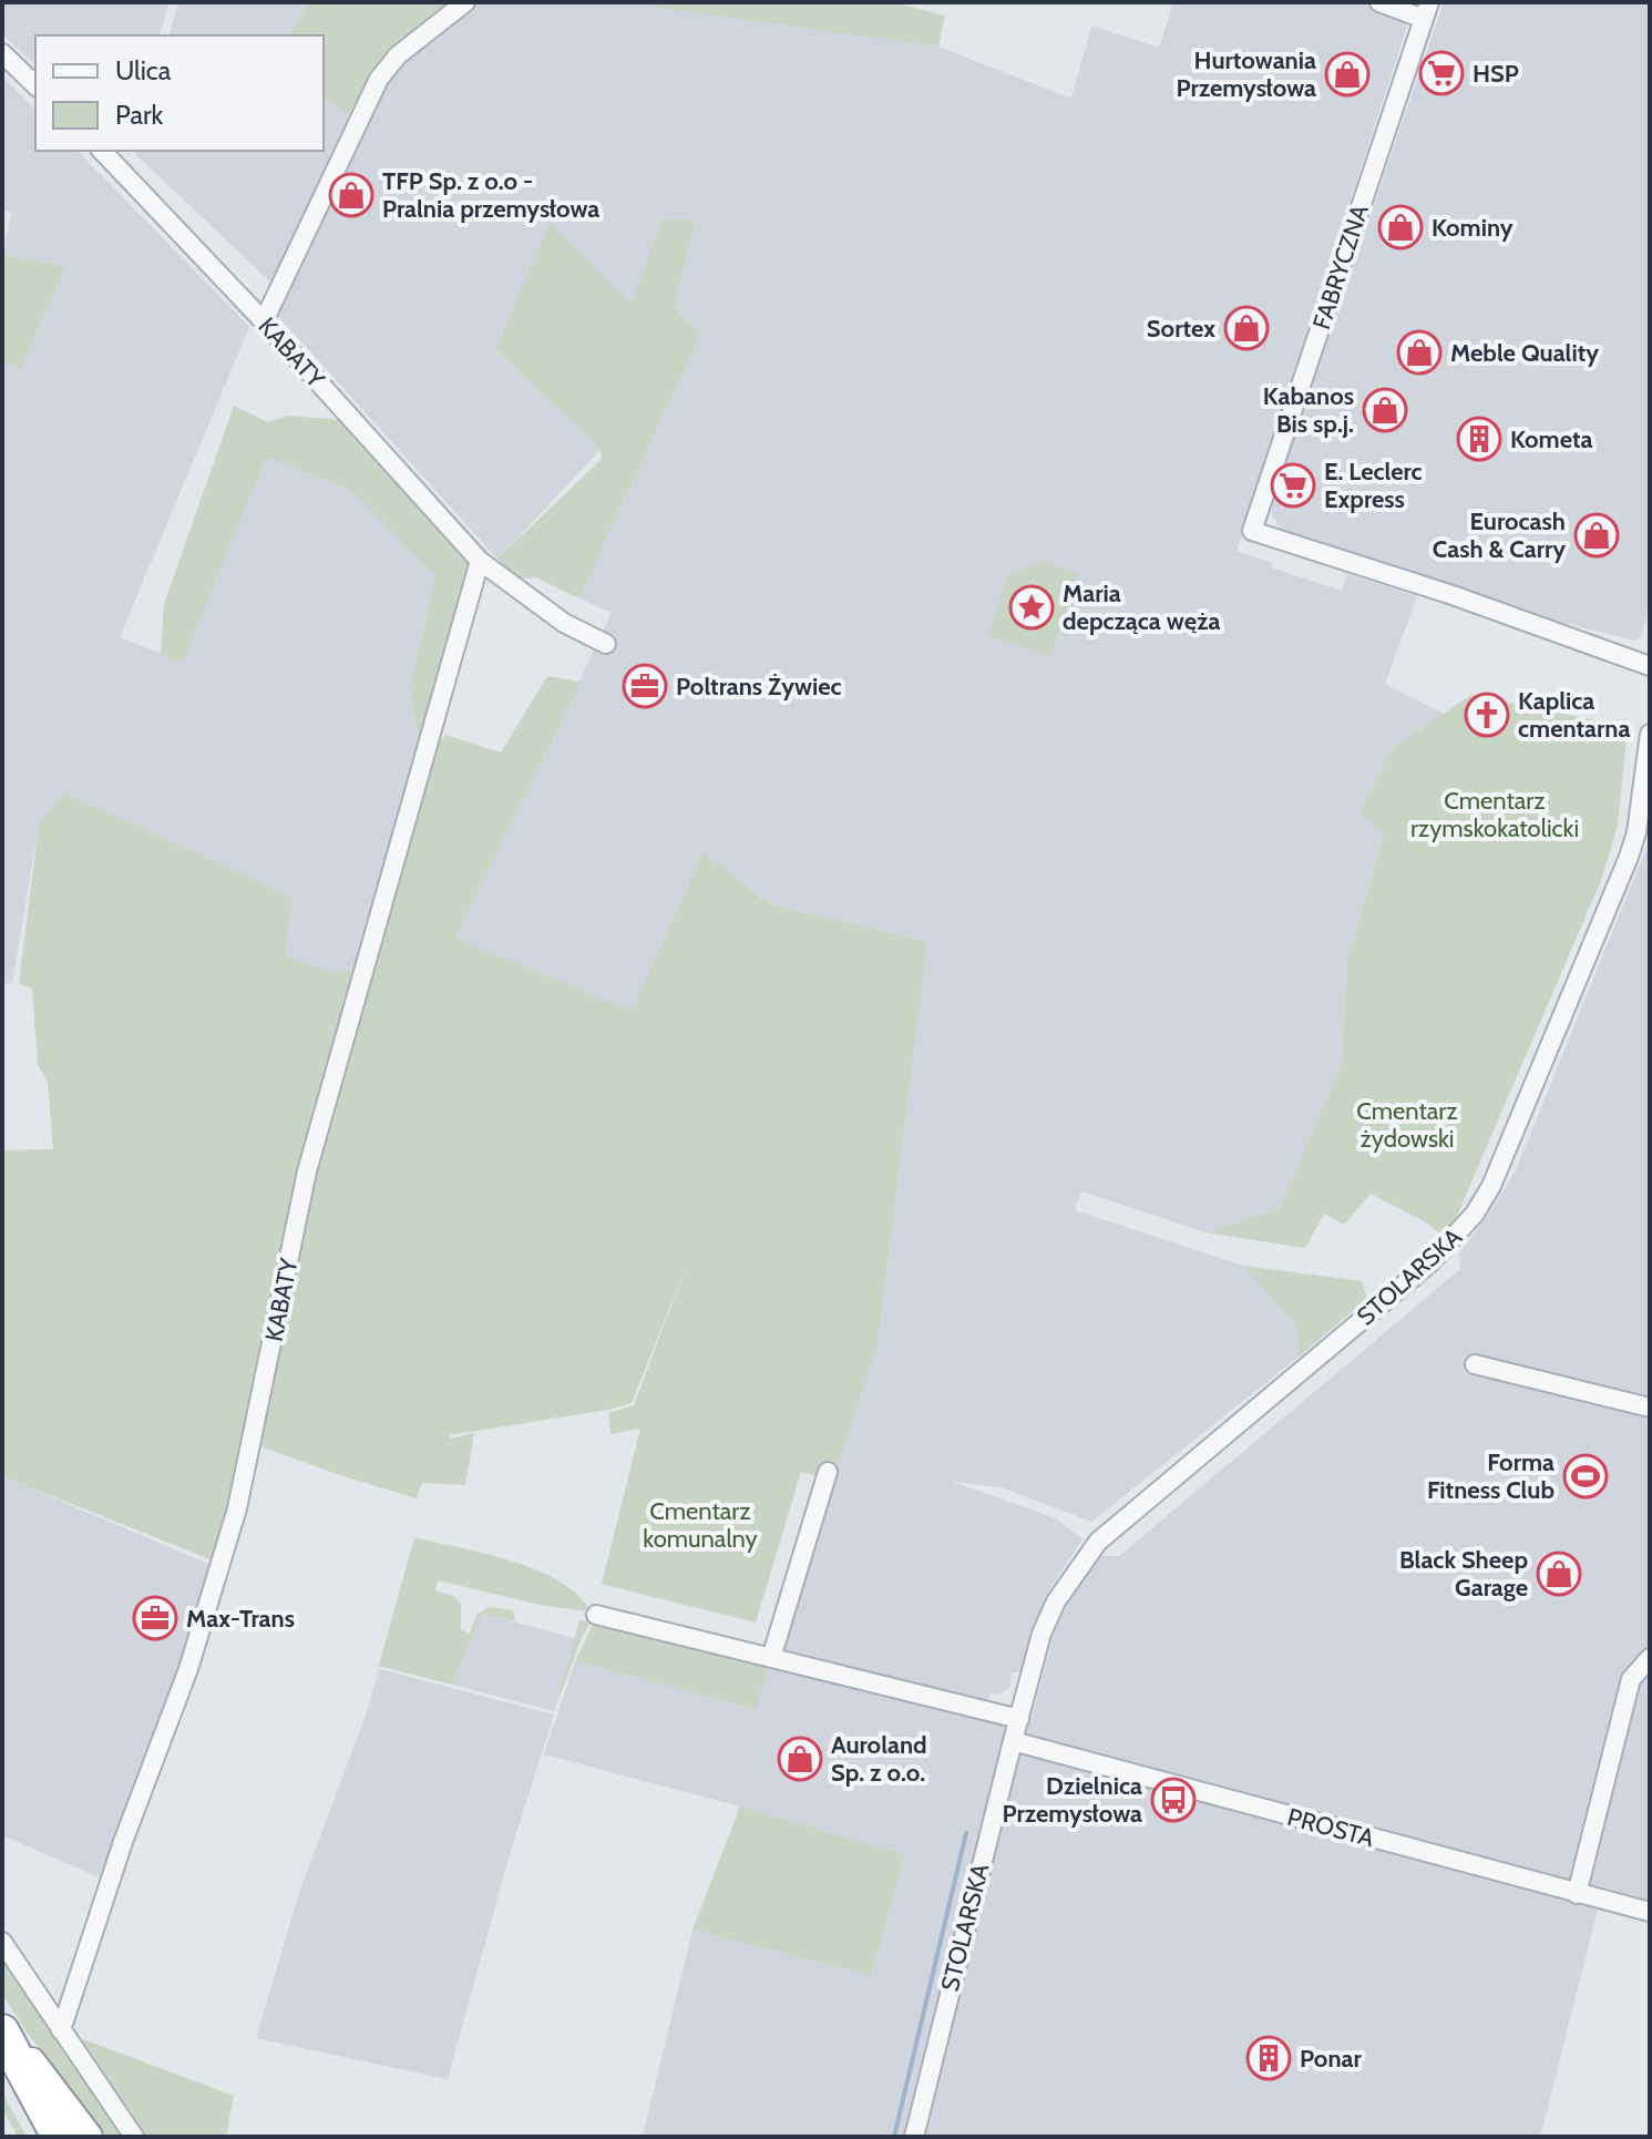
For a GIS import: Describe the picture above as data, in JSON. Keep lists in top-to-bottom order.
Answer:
{
  "streets": {
    "street": [
      "FABRYCZNA",
      "KABATY",
      "STOLARSKA",
      "PROSTA"
    ]
  },
  "crossings": [
    ["STOLARSKA", "PROSTA"]
  ],
  "parks": ["Cmentarz rzymskokatolicki", "Cmentarz żydowski", "Cmentarz komunalny"],
  "places": {
    "supermarket": ["HSP", "E. Leclerc Express"],
    "shop": [
      "Hurtowania Przemysłowa",
      "TFP Sp. z o.o - Pralnia przemysłowa",
      "Kominy",
      "Sortex",
      "Meble Quality",
      "Kabanos Bis sp.j.",
      "Eurocash Cash & Carry",
      "Black Sheep Garage",
      "Auroland Sp. z o.o."
    ],
    "building": ["Kometa", "Ponar"],
    "place": ["Maria depcząca węża"],
    "office": ["Poltrans Żywiec", "Max-Trans"],
    "church": ["Kaplica cmentarna"],
    "sports": ["Forma Fitness Club"],
    "bus stop": ["Dzielnica Przemysłowa"]
  },
  "legend": ["Ulica", "Park"]
}
